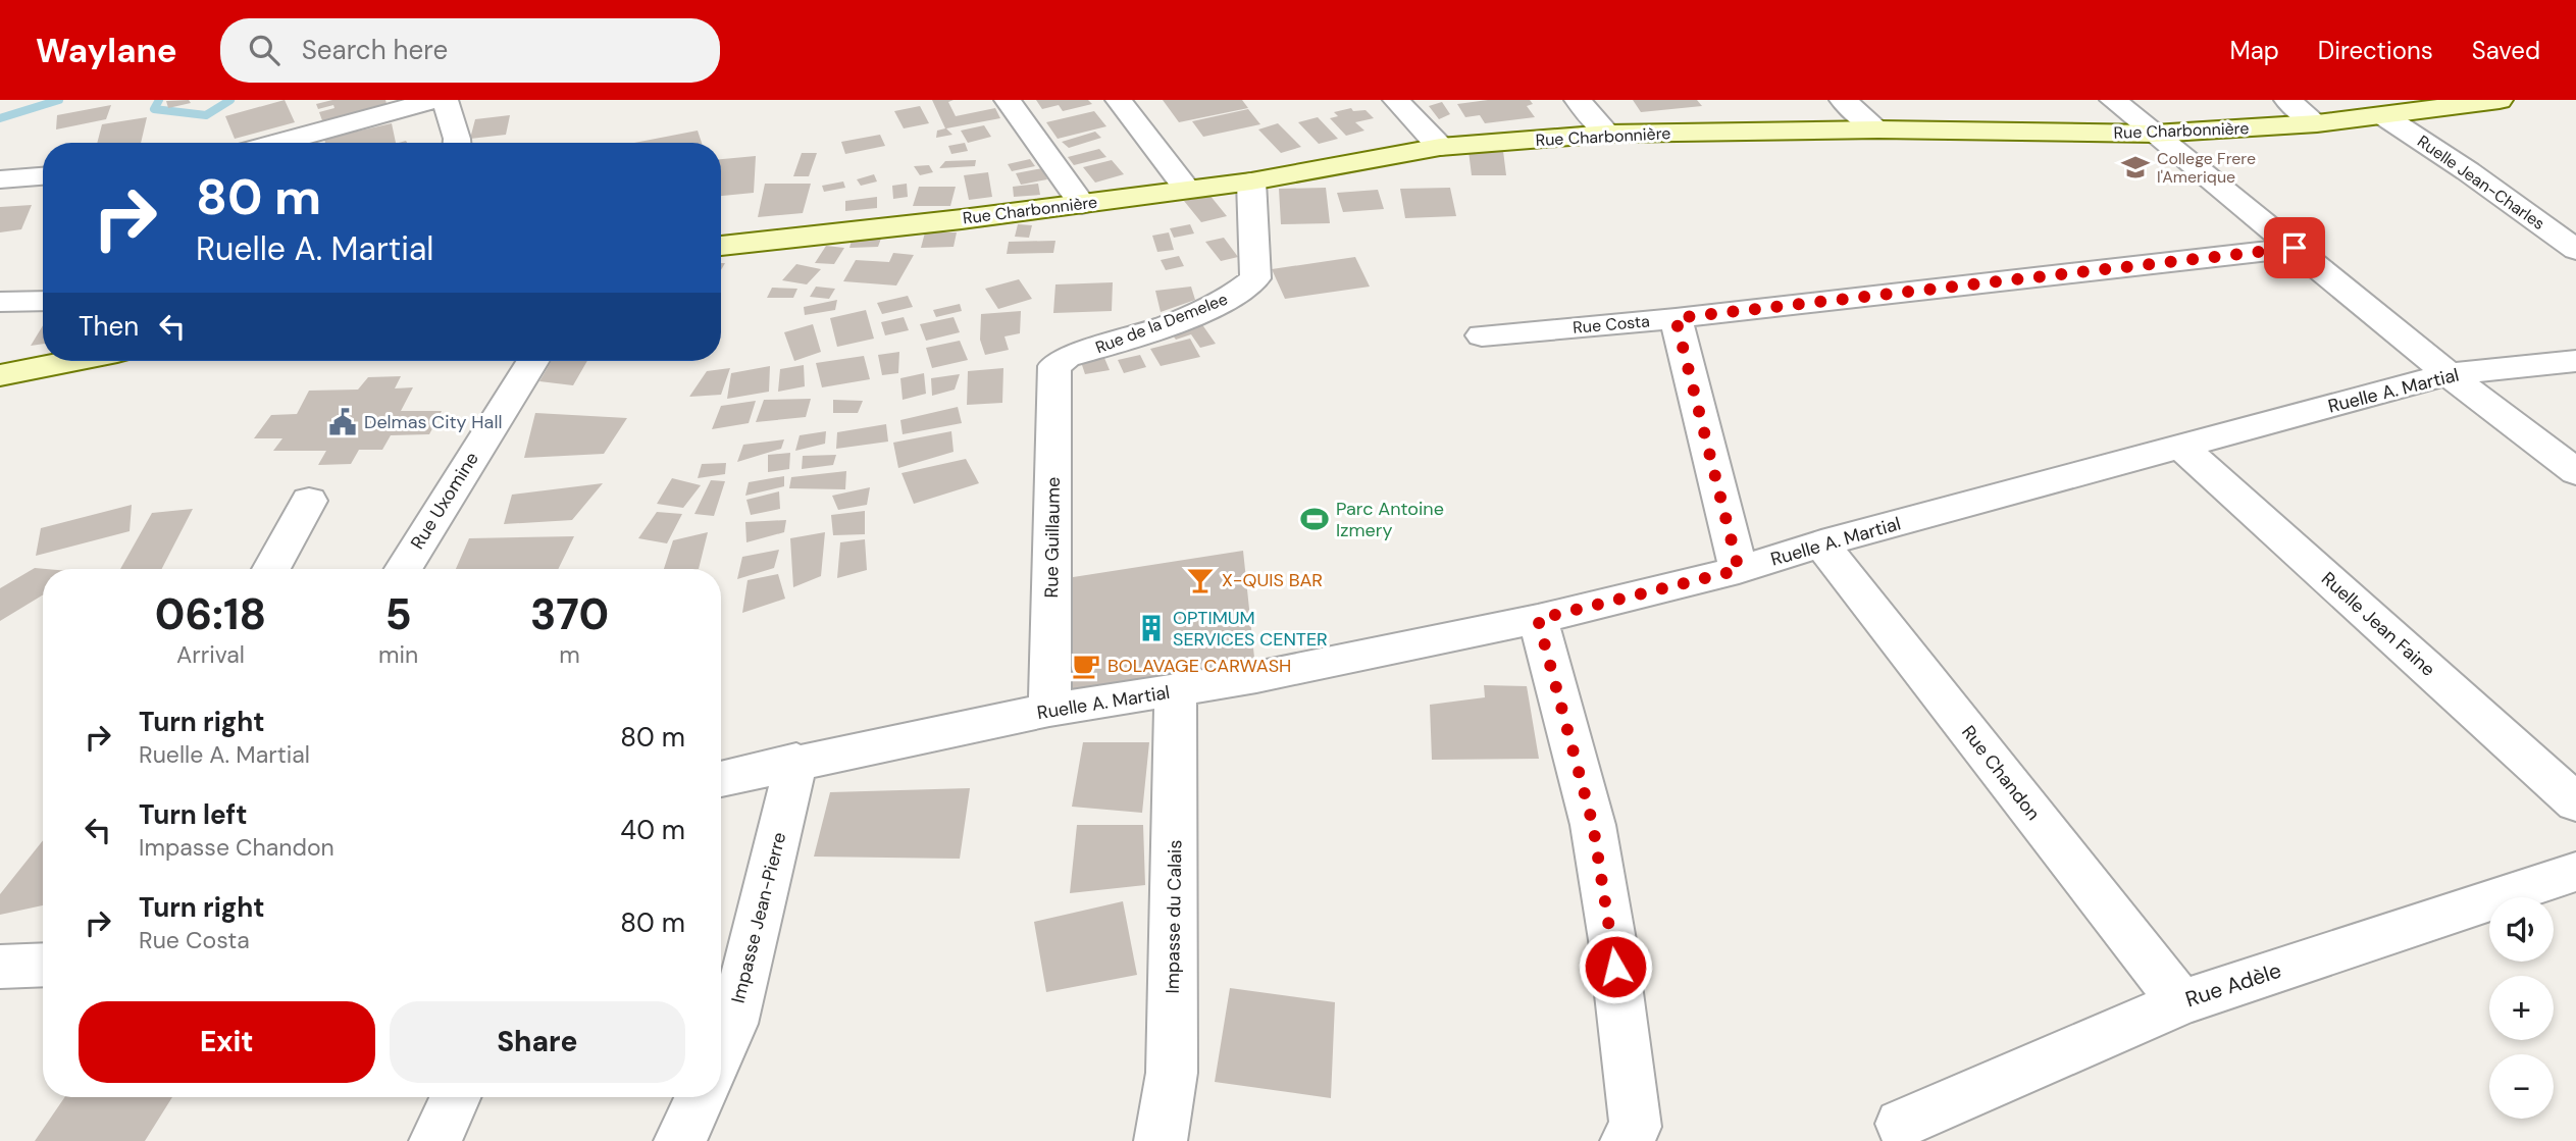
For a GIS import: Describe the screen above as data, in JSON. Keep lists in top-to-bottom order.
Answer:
{
  "streets": {
    "street": [
      "Rue Charbonnière",
      "Ruelle Jean-Charles",
      "Rue de la Demelee",
      "Rue Costa",
      "Ruelle A. Martial",
      "Rue Uxomine",
      "Rue Guillaume",
      "Ruelle Jean Faine",
      "Rue Chandon",
      "Impasse du Calais",
      "Impasse Jean-Pierre",
      "Rue Adèle"
    ]
  },
  "crossings": [
    ["Rue Charbonnière", "Ruelle Jean-Charles"],
    ["Rue Charbonnière", "Rue de la Demelee"],
    ["Rue de la Demelee", "Rue Guillaume"],
    ["Ruelle A. Martial", "Rue Guillaume"],
    ["Ruelle A. Martial", "Ruelle Jean Faine"],
    ["Ruelle A. Martial", "Rue Chandon"],
    ["Ruelle A. Martial", "Impasse du Calais"],
    ["Ruelle A. Martial", "Impasse Jean-Pierre"],
    ["Rue Chandon", "Rue Adèle"]
  ],
  "places": {
    "school or university": ["College Frere l'Amerique"],
    "public building": ["Delmas City Hall"],
    "sports": ["Parc Antoine Izmery"],
    "bar": ["X-QUIS BAR"],
    "building": ["OPTIMUM SERVICES CENTER"],
    "cafe": ["BOLAVAGE CARWASH"]
  },
  "page": {
    "header": "Waylane",
    "search": "Search here",
    "nav": ["Map", "Directions", "Saved"],
    "turn": ["80 m", "Ruelle A. Martial"],
    "then": "Then",
    "eta": [
      "06:18",
      "Arrival",
      "5",
      "min",
      "370",
      "m"
    ],
    "list": [
      {
        "name": "Turn right",
        "note": "Ruelle A. Martial",
        "value": "80 m"
      },
      {
        "name": "Turn left",
        "note": "Impasse Chandon",
        "value": "40 m"
      },
      {
        "name": "Turn right",
        "note": "Rue Costa",
        "value": "80 m"
      }
    ],
    "map_buttons": ["+", "−"],
    "buttons": ["Exit", "Share"]
  }
}
